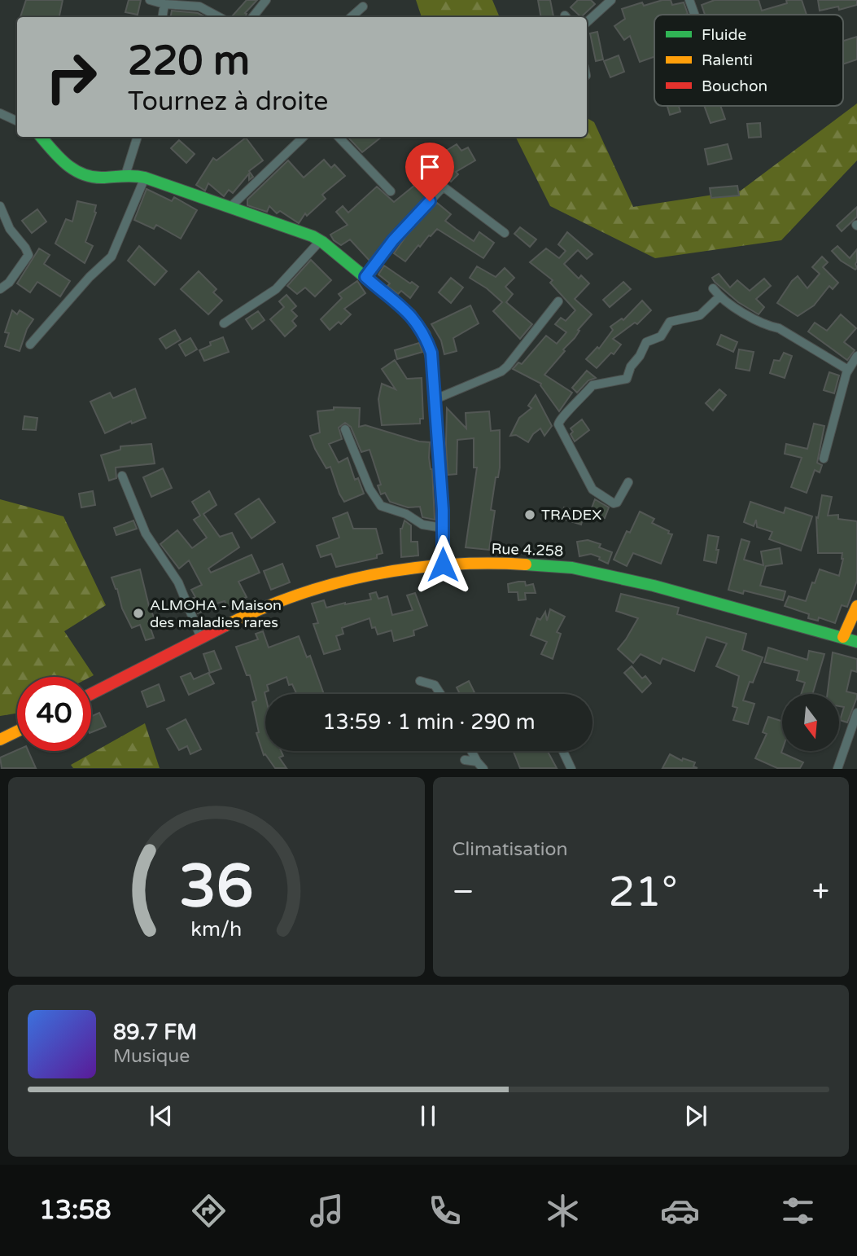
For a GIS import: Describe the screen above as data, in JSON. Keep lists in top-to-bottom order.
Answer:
{
  "streets": {
    "main road": ["Rue 4.258"]
  },
  "places": ["TRADEX", "ALMOHA - Maison des maladies rares"],
  "legend": ["Fluide", "Ralenti", "Bouchon"],
  "north": "bottom",
  "page": {
    "turn": ["220 m", "Tournez à droite"],
    "limit": "40",
    "trip": "13:59 · 1 min · 290 m",
    "tile": "Climatisation",
    "heat": ["−", "21°", "+"],
    "song": ["89.7 FM", "Musique"],
    "tabs": "13:58",
    "gauge": ["36", "km/h"]
  }
}
